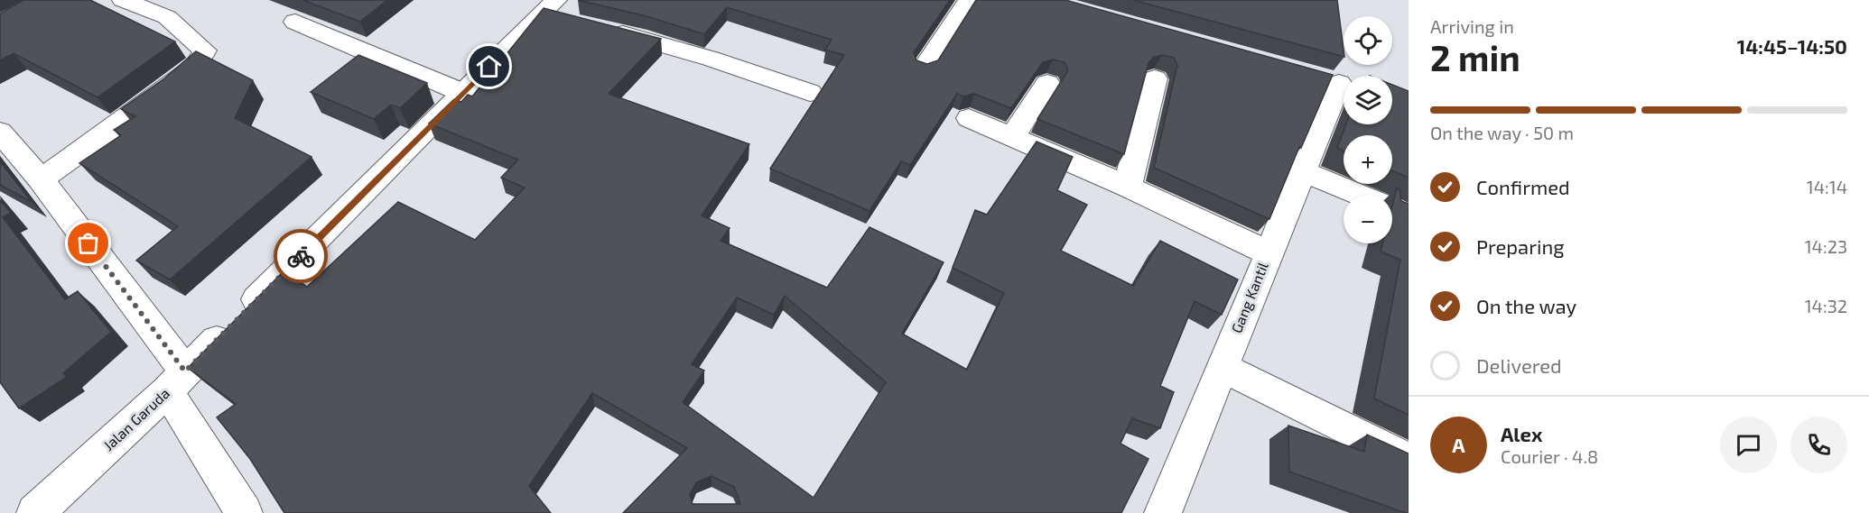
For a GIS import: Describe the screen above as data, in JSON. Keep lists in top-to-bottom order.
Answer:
{
  "streets": {
    "street": ["Gang Kantil", "Jalan Garuda"]
  },
  "page": {
    "heading": ["2 min", "Arriving in", "14:45–14:50"],
    "panel": ["Alex", "Courier · 4.8"],
    "map_buttons": ["+", "−"],
    "bar": "On the way · 50 m",
    "list": [
      ["Confirmed", "14:14"],
      ["Preparing", "14:23"],
      ["On the way", "14:32"],
      "Delivered"
    ],
    "round": "A"
  }
}
